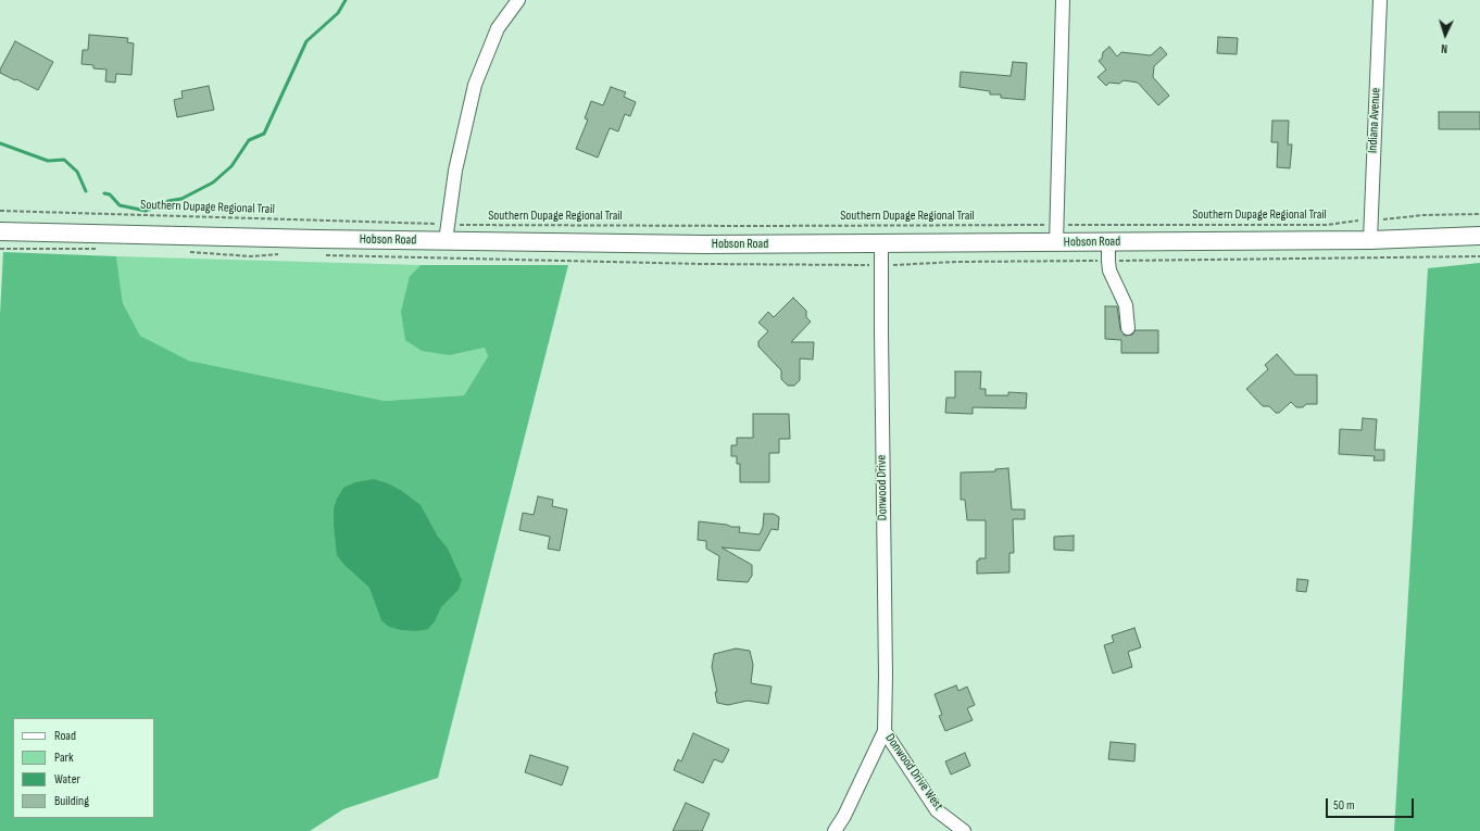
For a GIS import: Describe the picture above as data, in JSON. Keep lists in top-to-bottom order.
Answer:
{
  "streets": {
    "main road": ["Hobson Road"],
    "street": ["Indiana Avenue", "Donwood Drive", "Donwood Drive West"],
    "path": ["Southern Dupage Regional Trail"]
  },
  "crossings": [
    ["Indiana Avenue", "Hobson Road"],
    ["Hobson Road", "Donwood Drive"],
    ["Donwood Drive", "Donwood Drive West"]
  ],
  "legend": [
    "Road",
    "Park",
    "Water",
    "Building"
  ],
  "scale_bar": "50 m",
  "north": "bottom"
}
